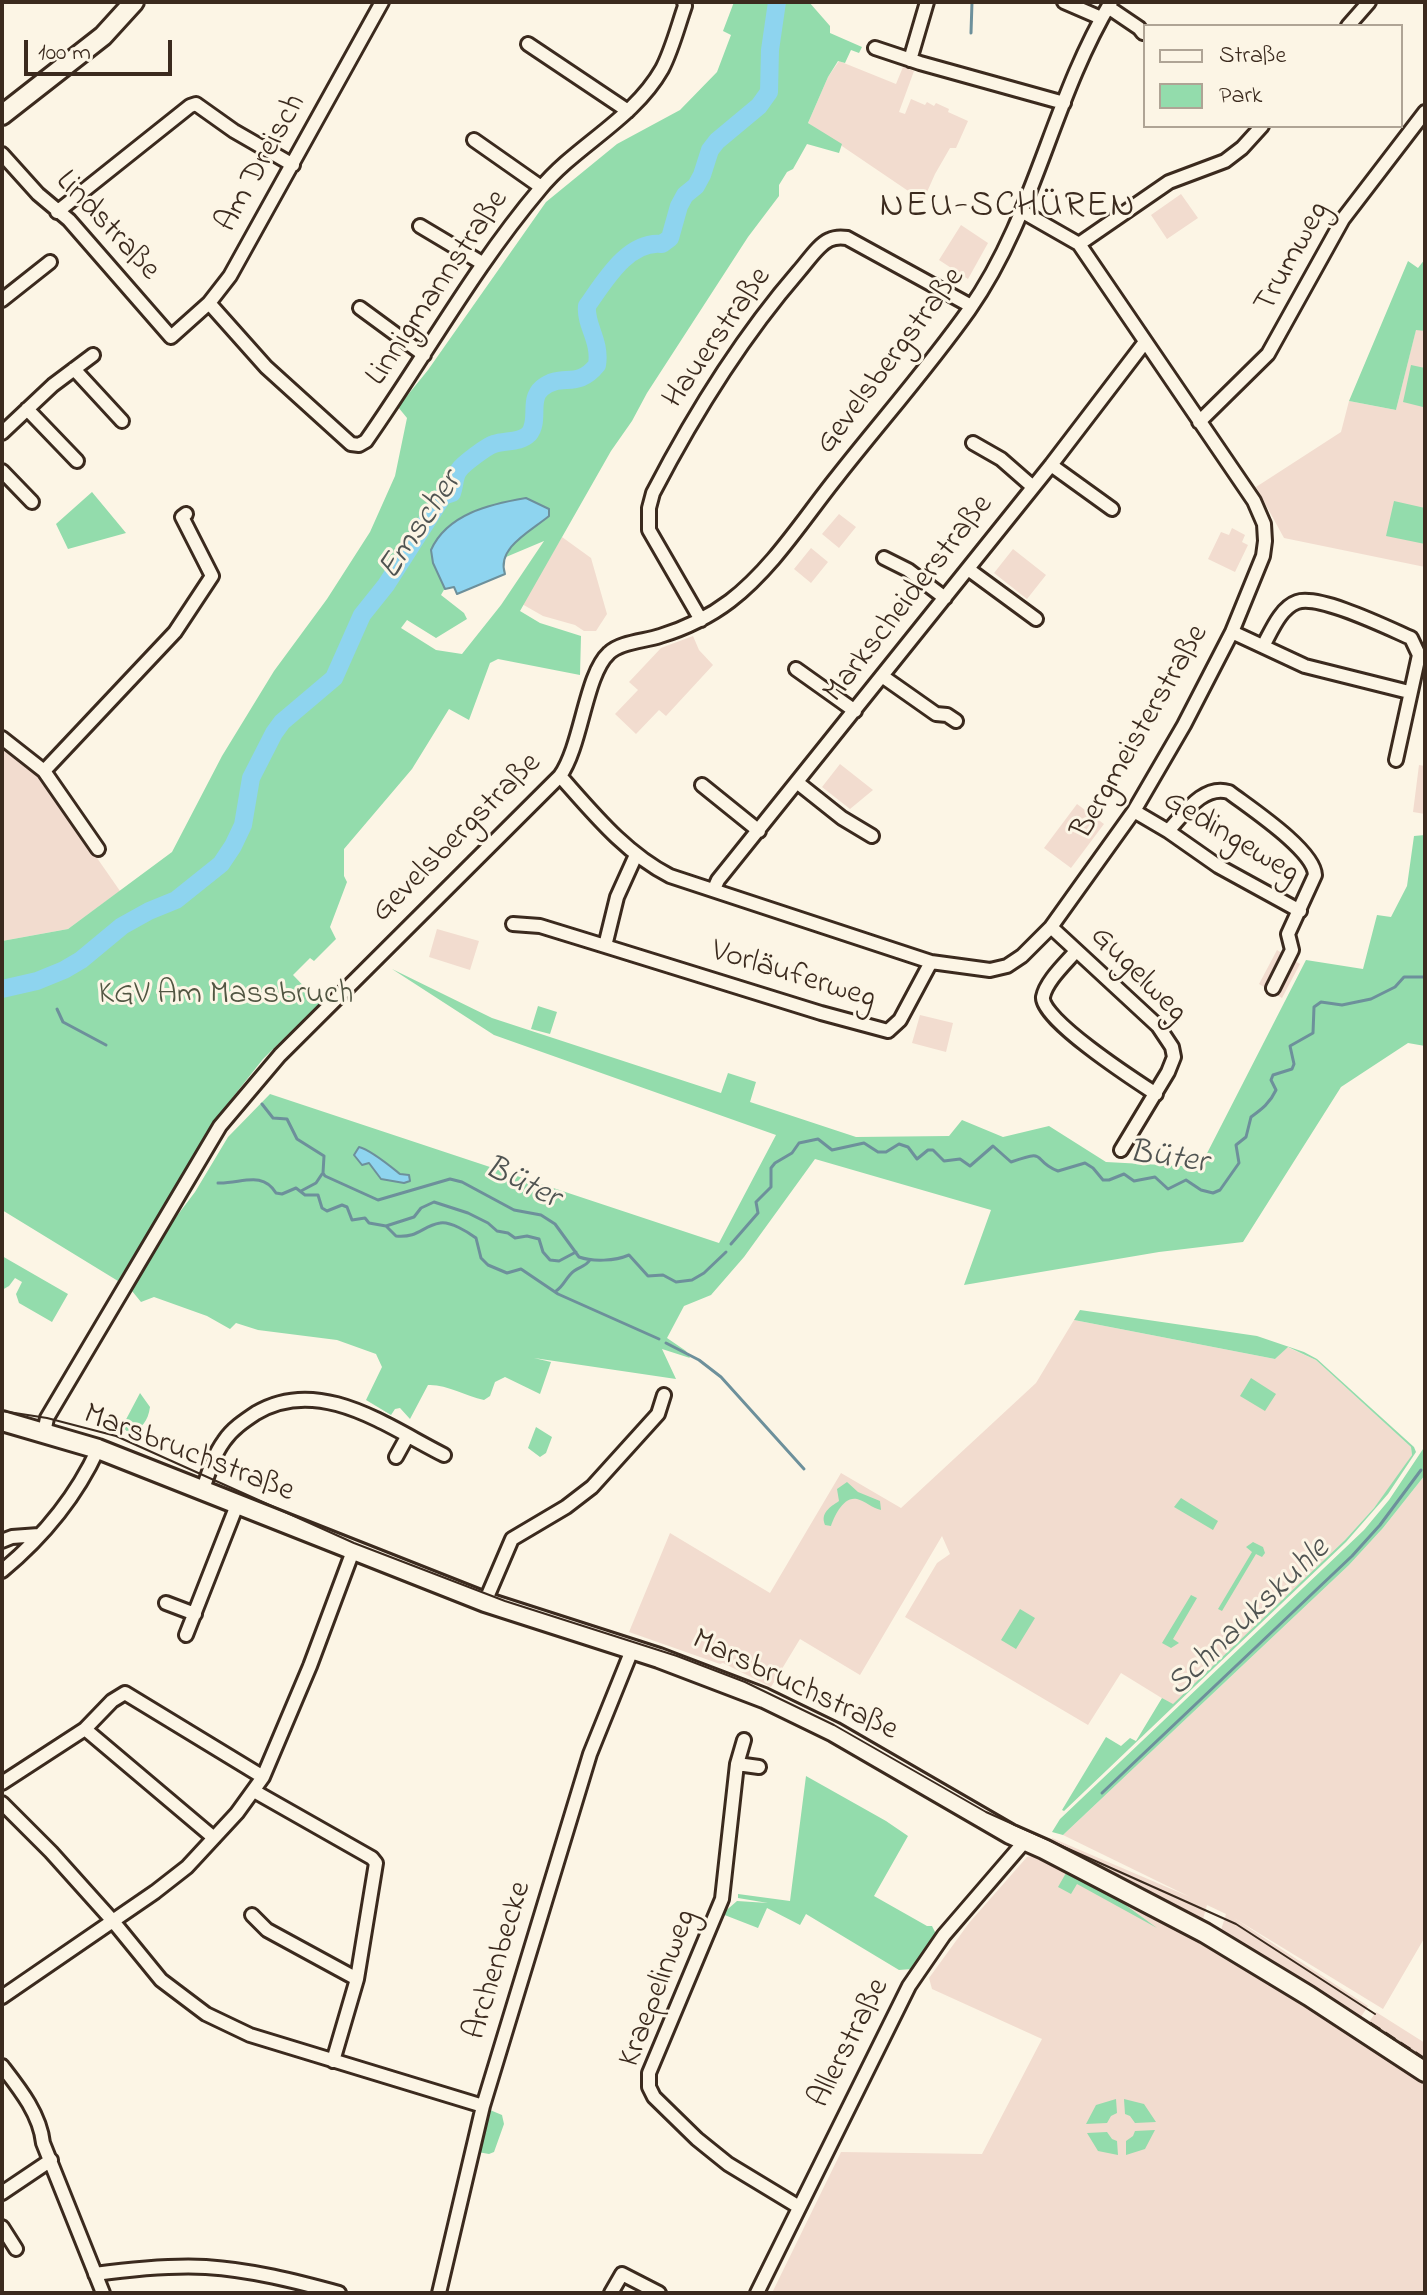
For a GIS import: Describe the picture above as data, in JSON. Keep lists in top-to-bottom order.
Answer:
{
  "streets": {
    "street": [
      "Am Dreisch",
      "Lindstraße",
      "Trumweg",
      "Linnigmannstraße",
      "Hauerstraße",
      "Gevelsbergstraße",
      "Markscheiderstraße",
      "Bergmeisterstraße",
      "Gedingeweg",
      "Gugelweg",
      "Vorläuferweg",
      "Marsbruchstraße",
      "Archenbecke",
      "Kraepelinweg",
      "Allerstraße"
    ]
  },
  "crossings": [
    ["Am Dreisch", "Lindstraße"],
    ["Am Dreisch", "Linnigmannstraße"],
    ["Trumweg", "Bergmeisterstraße"],
    ["Hauerstraße", "Gevelsbergstraße"],
    ["Gevelsbergstraße", "Bergmeisterstraße"],
    ["Gevelsbergstraße", "Marsbruchstraße"],
    ["Markscheiderstraße", "Bergmeisterstraße"],
    ["Bergmeisterstraße", "Gedingeweg"],
    ["Bergmeisterstraße", "Gugelweg"],
    ["Bergmeisterstraße", "Vorläuferweg"],
    ["Marsbruchstraße", "Archenbecke"],
    ["Marsbruchstraße", "Allerstraße"],
    ["Kraepelinweg", "Allerstraße"]
  ],
  "districts": ["NEU-SCHÜREN"],
  "water": ["Emscher", "Büter", "Schnaukskuhle"],
  "parks": ["KGV Am Massbruch"],
  "legend": ["Straße", "Park"],
  "scale_bar": "100 m"
}
